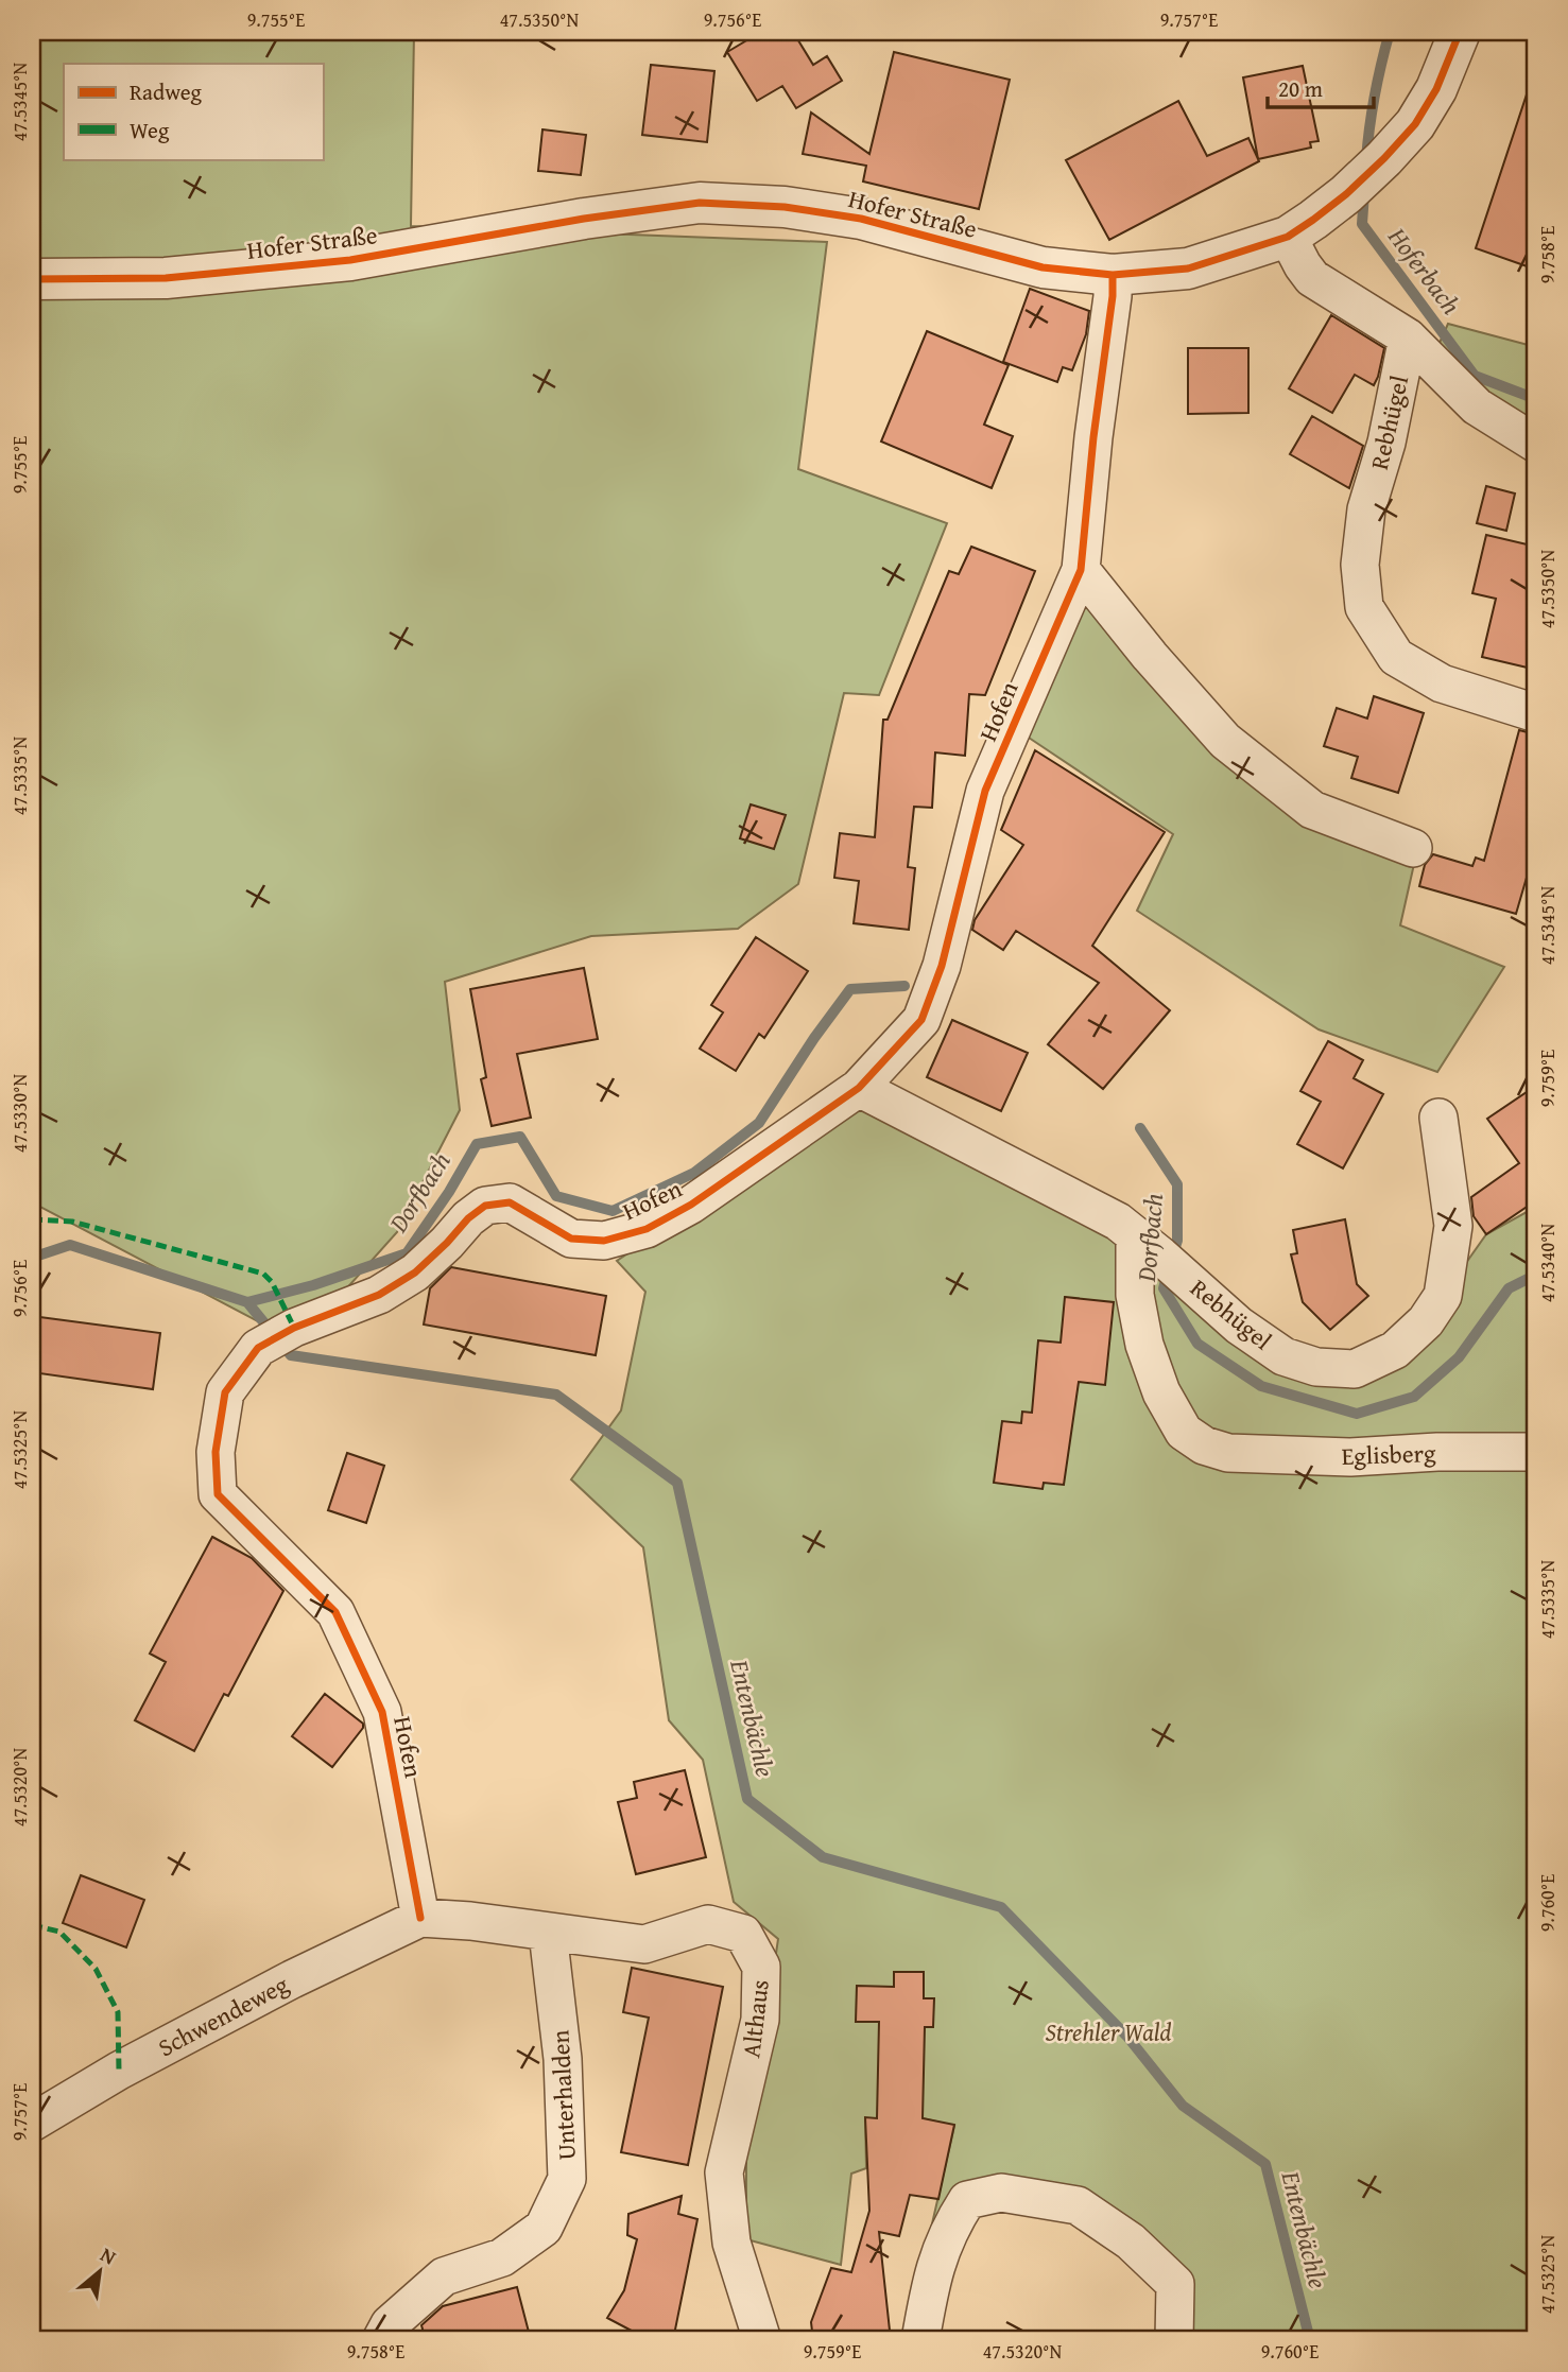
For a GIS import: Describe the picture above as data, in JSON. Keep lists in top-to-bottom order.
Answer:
{
  "streets": {
    "street": [
      "Hofer Straße",
      "Rebhügel",
      "Hofen",
      "Eglisberg",
      "Schwendeweg",
      "Althaus",
      "Unterhalden"
    ]
  },
  "crossings": [
    ["Hofer Straße", "Hofen"],
    ["Rebhügel", "Hofen"],
    ["Rebhügel", "Eglisberg"],
    ["Hofen", "Schwendeweg"],
    ["Hofen", "Althaus"],
    ["Schwendeweg", "Althaus"],
    ["Althaus", "Unterhalden"]
  ],
  "water": ["Hoferbach", "Dorfbach", "Entenbächle"],
  "parks": ["Strehler Wald"],
  "legend": ["Radweg", "Weg"],
  "scale_bar": "20 m",
  "north": "top right",
  "coordinates": [
    "9.755°E",
    "47.5350°N",
    "9.756°E",
    "9.757°E",
    "47.5345°N",
    "9.758°E",
    "47.5335°N",
    "9.759°E",
    "47.5330°N",
    "47.5340°N",
    "47.5325°N",
    "47.5320°N",
    "9.760°E"
  ]
}
